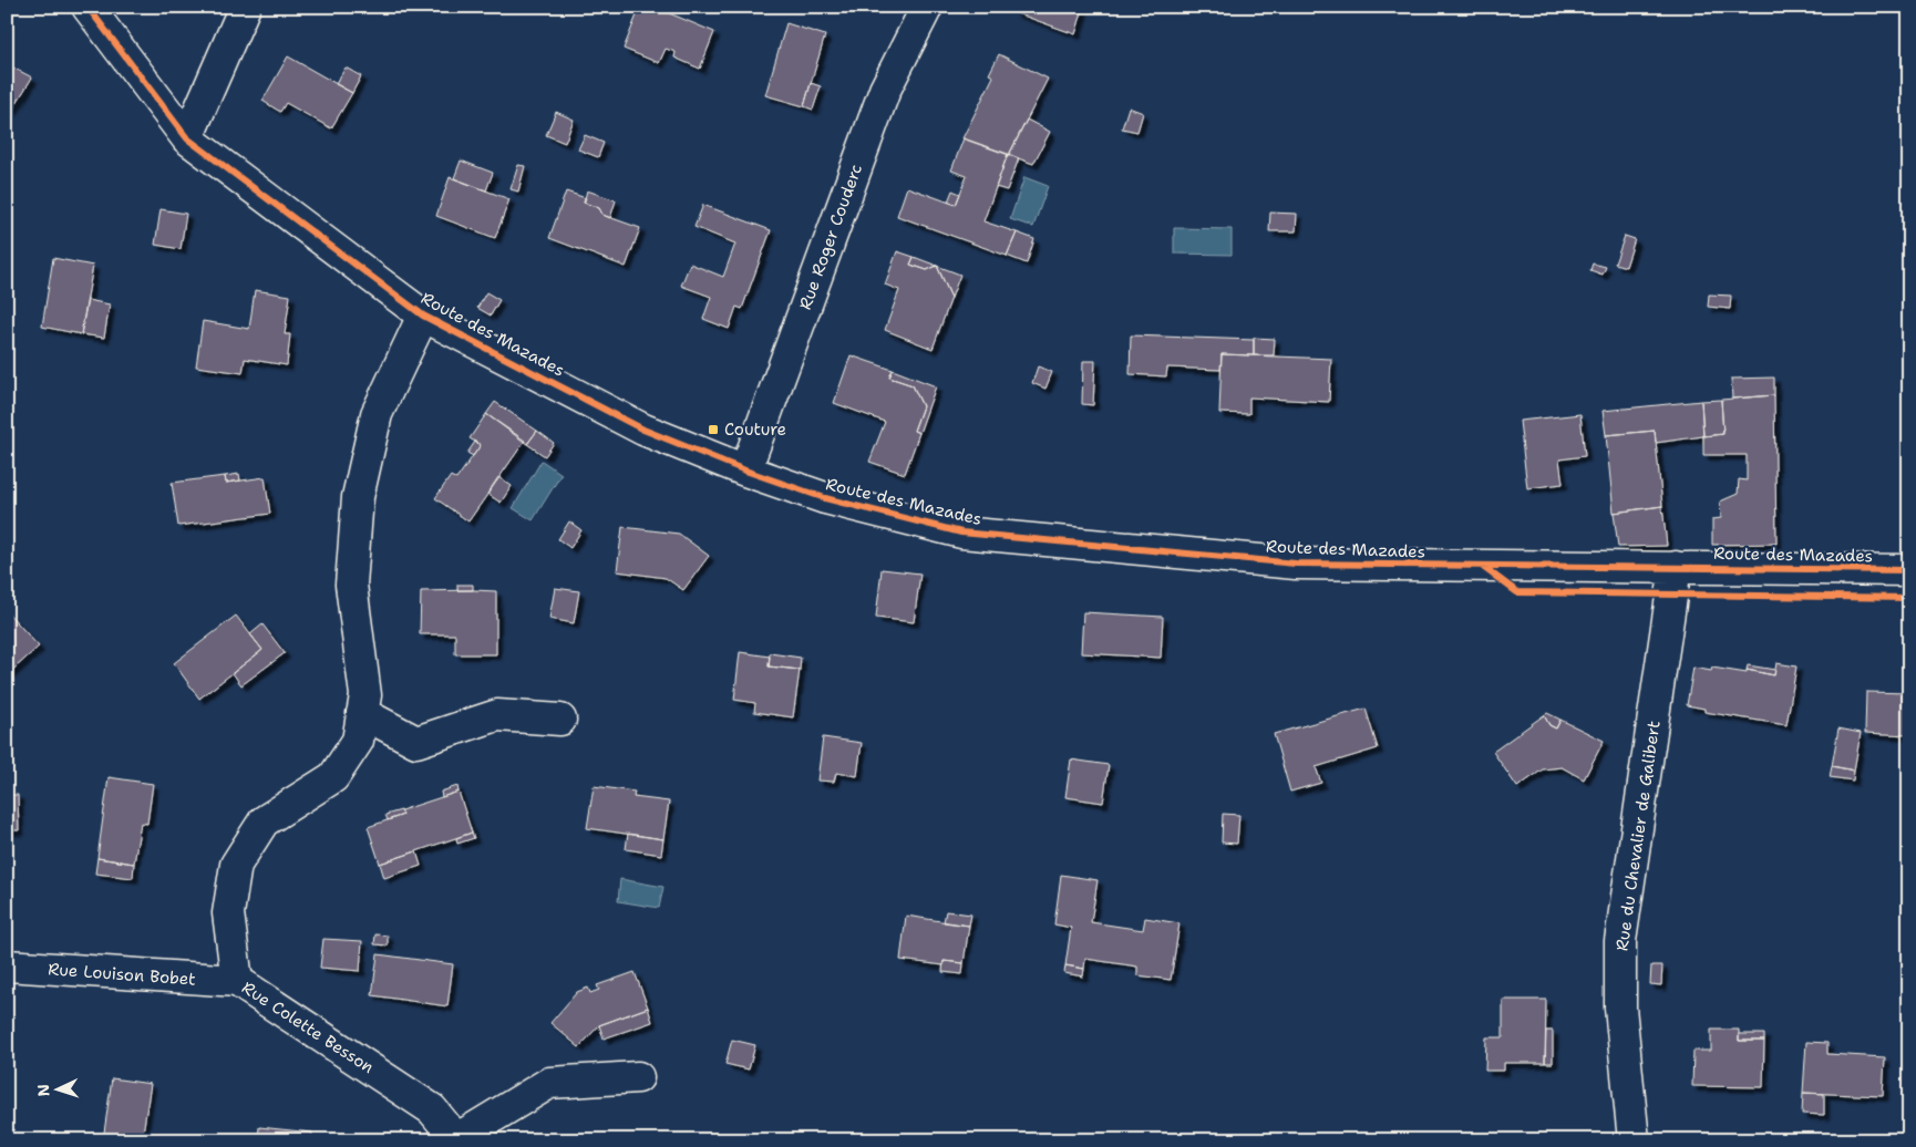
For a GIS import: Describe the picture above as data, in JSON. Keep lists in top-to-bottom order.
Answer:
{
  "streets": {
    "street": [
      "Rue Roger Couderc",
      "Route des Mazades",
      "Rue du Chevalier de Galibert",
      "Rue Louison Bobet",
      "Rue Colette Besson"
    ]
  },
  "crossings": [
    ["Rue Roger Couderc", "Route des Mazades"],
    ["Route des Mazades", "Rue du Chevalier de Galibert"],
    ["Route des Mazades", "Rue Colette Besson"],
    ["Rue Louison Bobet", "Rue Colette Besson"]
  ],
  "places": {
    "transit": ["Couture"]
  },
  "north": "left"
}
